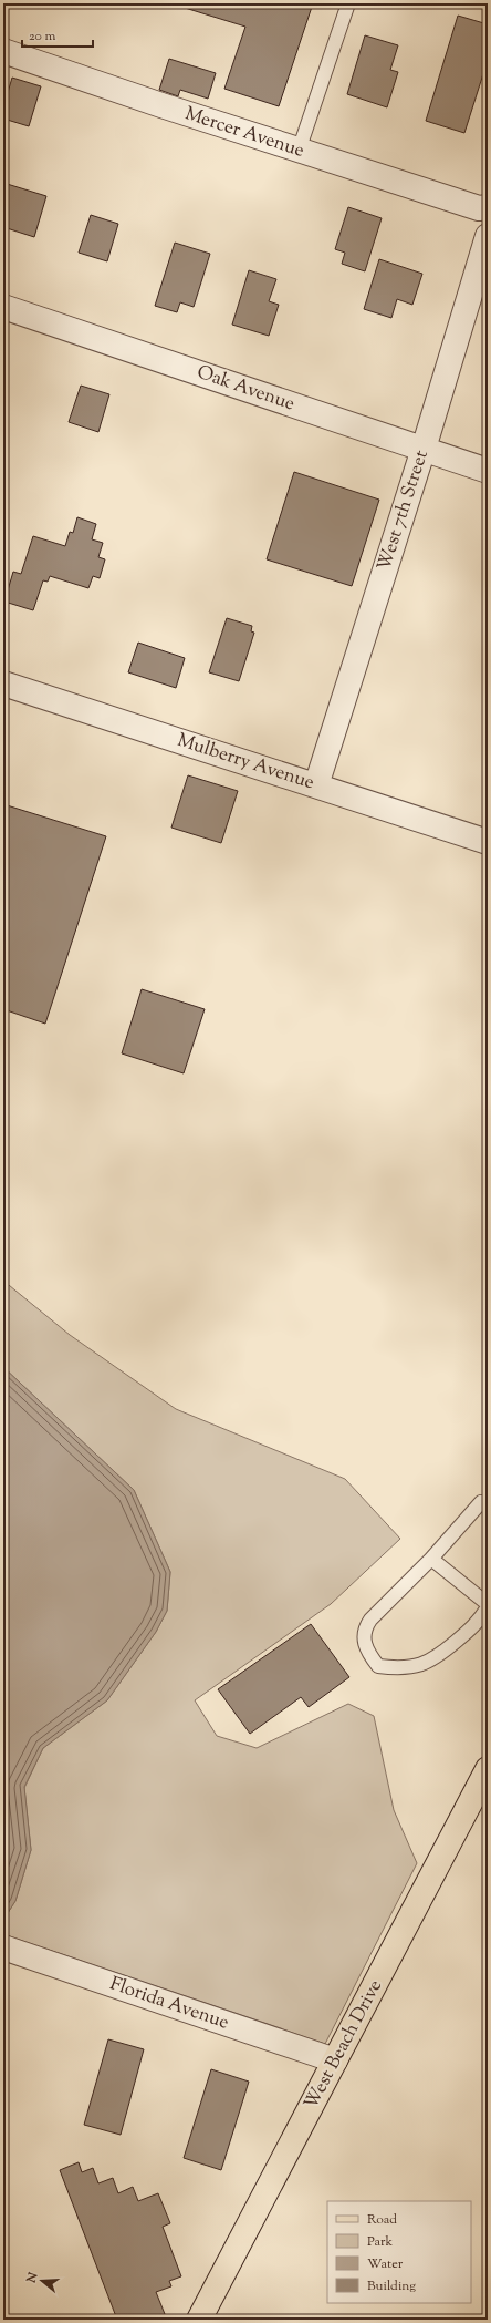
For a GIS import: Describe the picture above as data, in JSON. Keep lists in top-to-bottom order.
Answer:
{
  "streets": {
    "main road": ["West Beach Drive"],
    "street": [
      "Mercer Avenue",
      "Oak Avenue",
      "West 7th Street",
      "Mulberry Avenue",
      "Florida Avenue"
    ]
  },
  "crossings": [
    ["Oak Avenue", "West 7th Street"],
    ["West 7th Street", "Mulberry Avenue"],
    ["Florida Avenue", "West Beach Drive"]
  ],
  "legend": [
    "Road",
    "Park",
    "Water",
    "Building"
  ],
  "scale_bar": "20 m",
  "north": "left"
}
